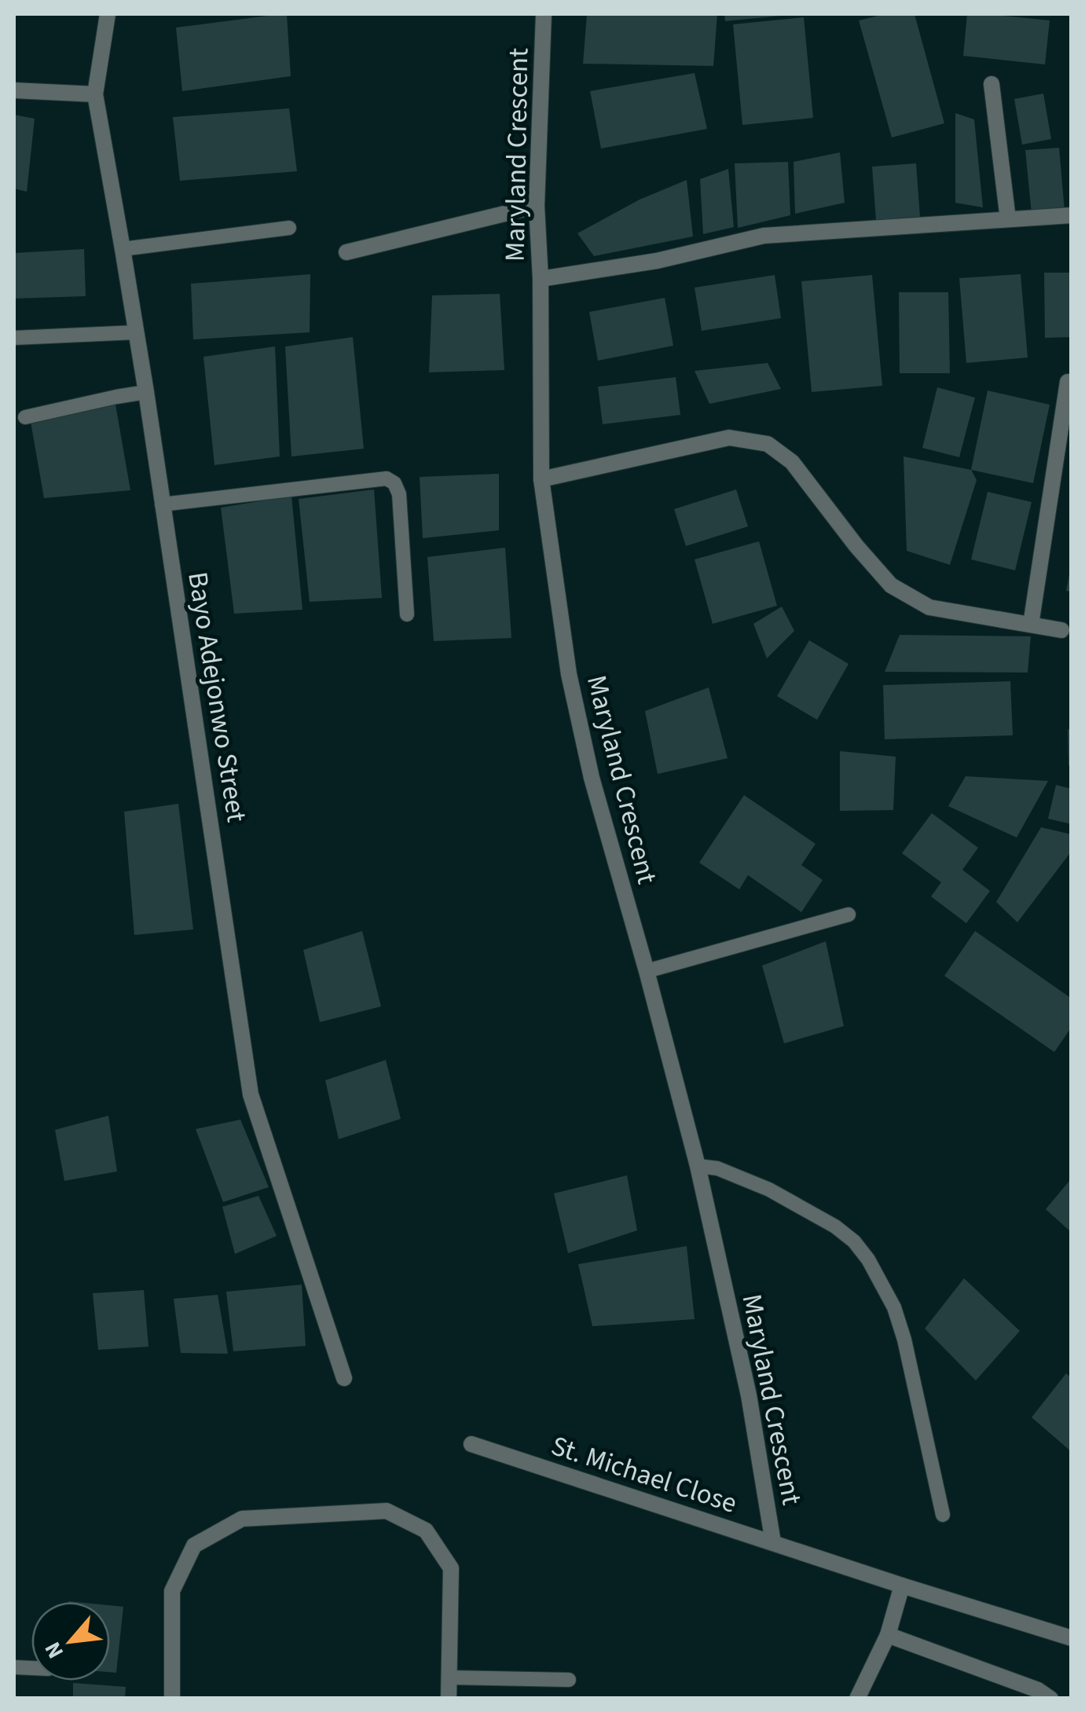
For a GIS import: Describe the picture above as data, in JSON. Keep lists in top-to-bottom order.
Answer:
{
  "streets": {
    "street": ["Maryland Crescent", "Bayo Adejonwo Street", "St. Michael Close"]
  },
  "crossings": [
    ["Maryland Crescent", "St. Michael Close"]
  ],
  "north": "bottom left"
}
